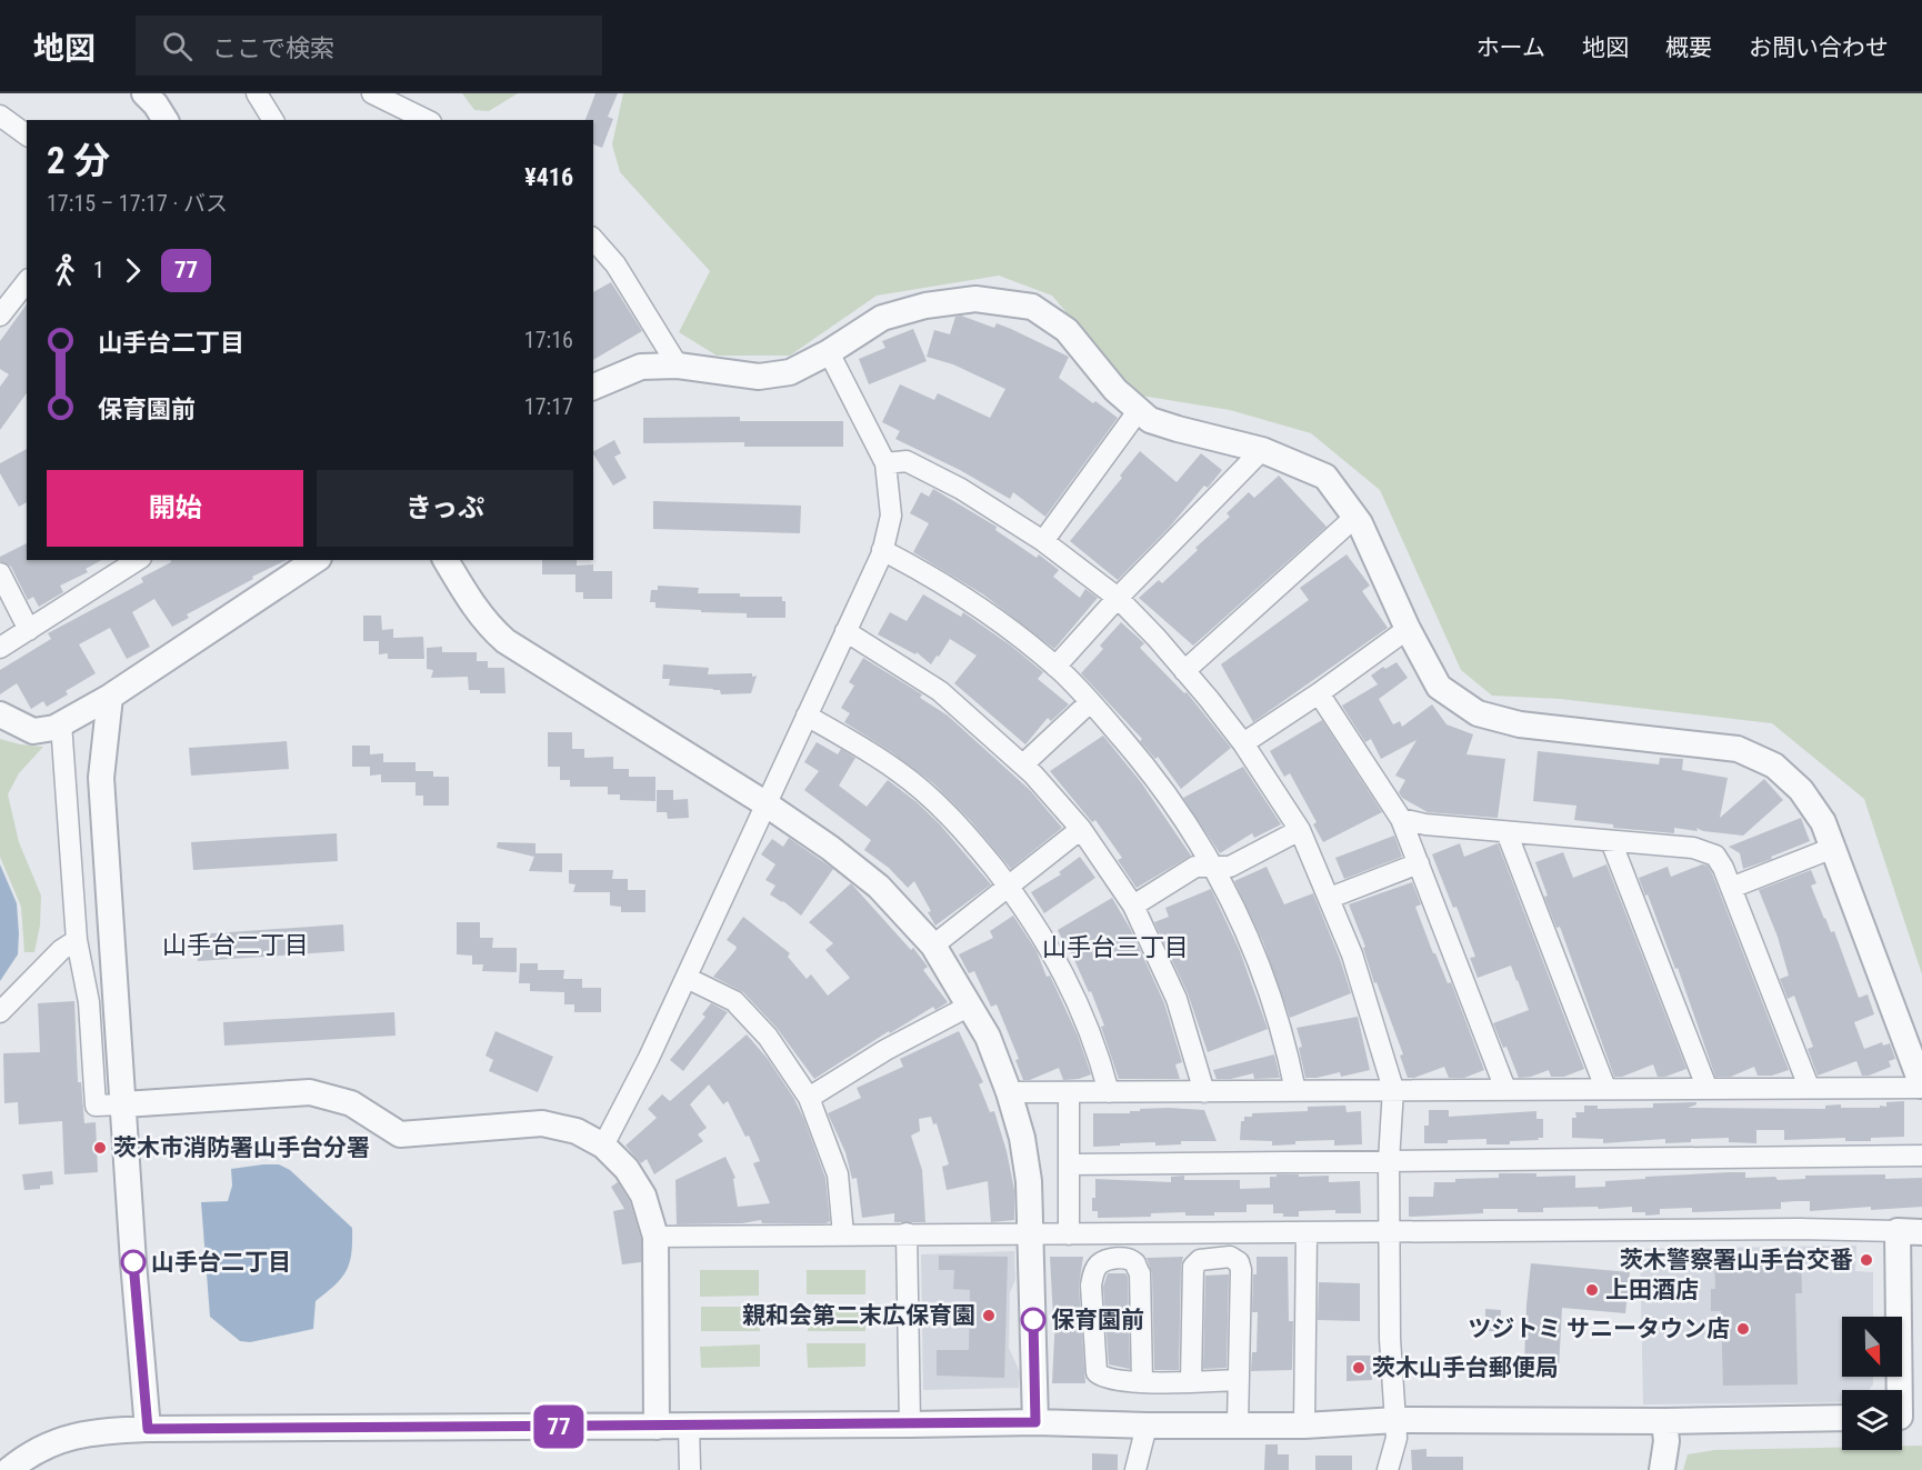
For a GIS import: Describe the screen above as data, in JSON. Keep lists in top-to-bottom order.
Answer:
{
  "districts": ["山手台二丁目", "山手台三丁目"],
  "places": [
    "茨木市消防署山手台分署",
    "茨木警察署山手台交番",
    "山手台二丁目",
    "上田酒店",
    "親和会第二末広保育園",
    "保育園前",
    "ツジトミ サニータウン店",
    "茨木山手台郵便局"
  ],
  "lines": ["bus line 77"],
  "north": "bottom",
  "page": {
    "header": "地図",
    "search": "ここで検索",
    "nav": [
      "ホーム",
      "地図",
      "概要",
      "お問い合わせ"
    ],
    "on_map": "77",
    "heading": ["2 分", "17:15 – 17:17 · バス", "¥416"],
    "legs": ["1", "77"],
    "list": [
      {
        "name": "山手台二丁目",
        "value": "17:16"
      },
      {
        "name": "保育園前",
        "value": "17:17"
      }
    ],
    "buttons": ["開始", "きっぷ"]
  }
}
